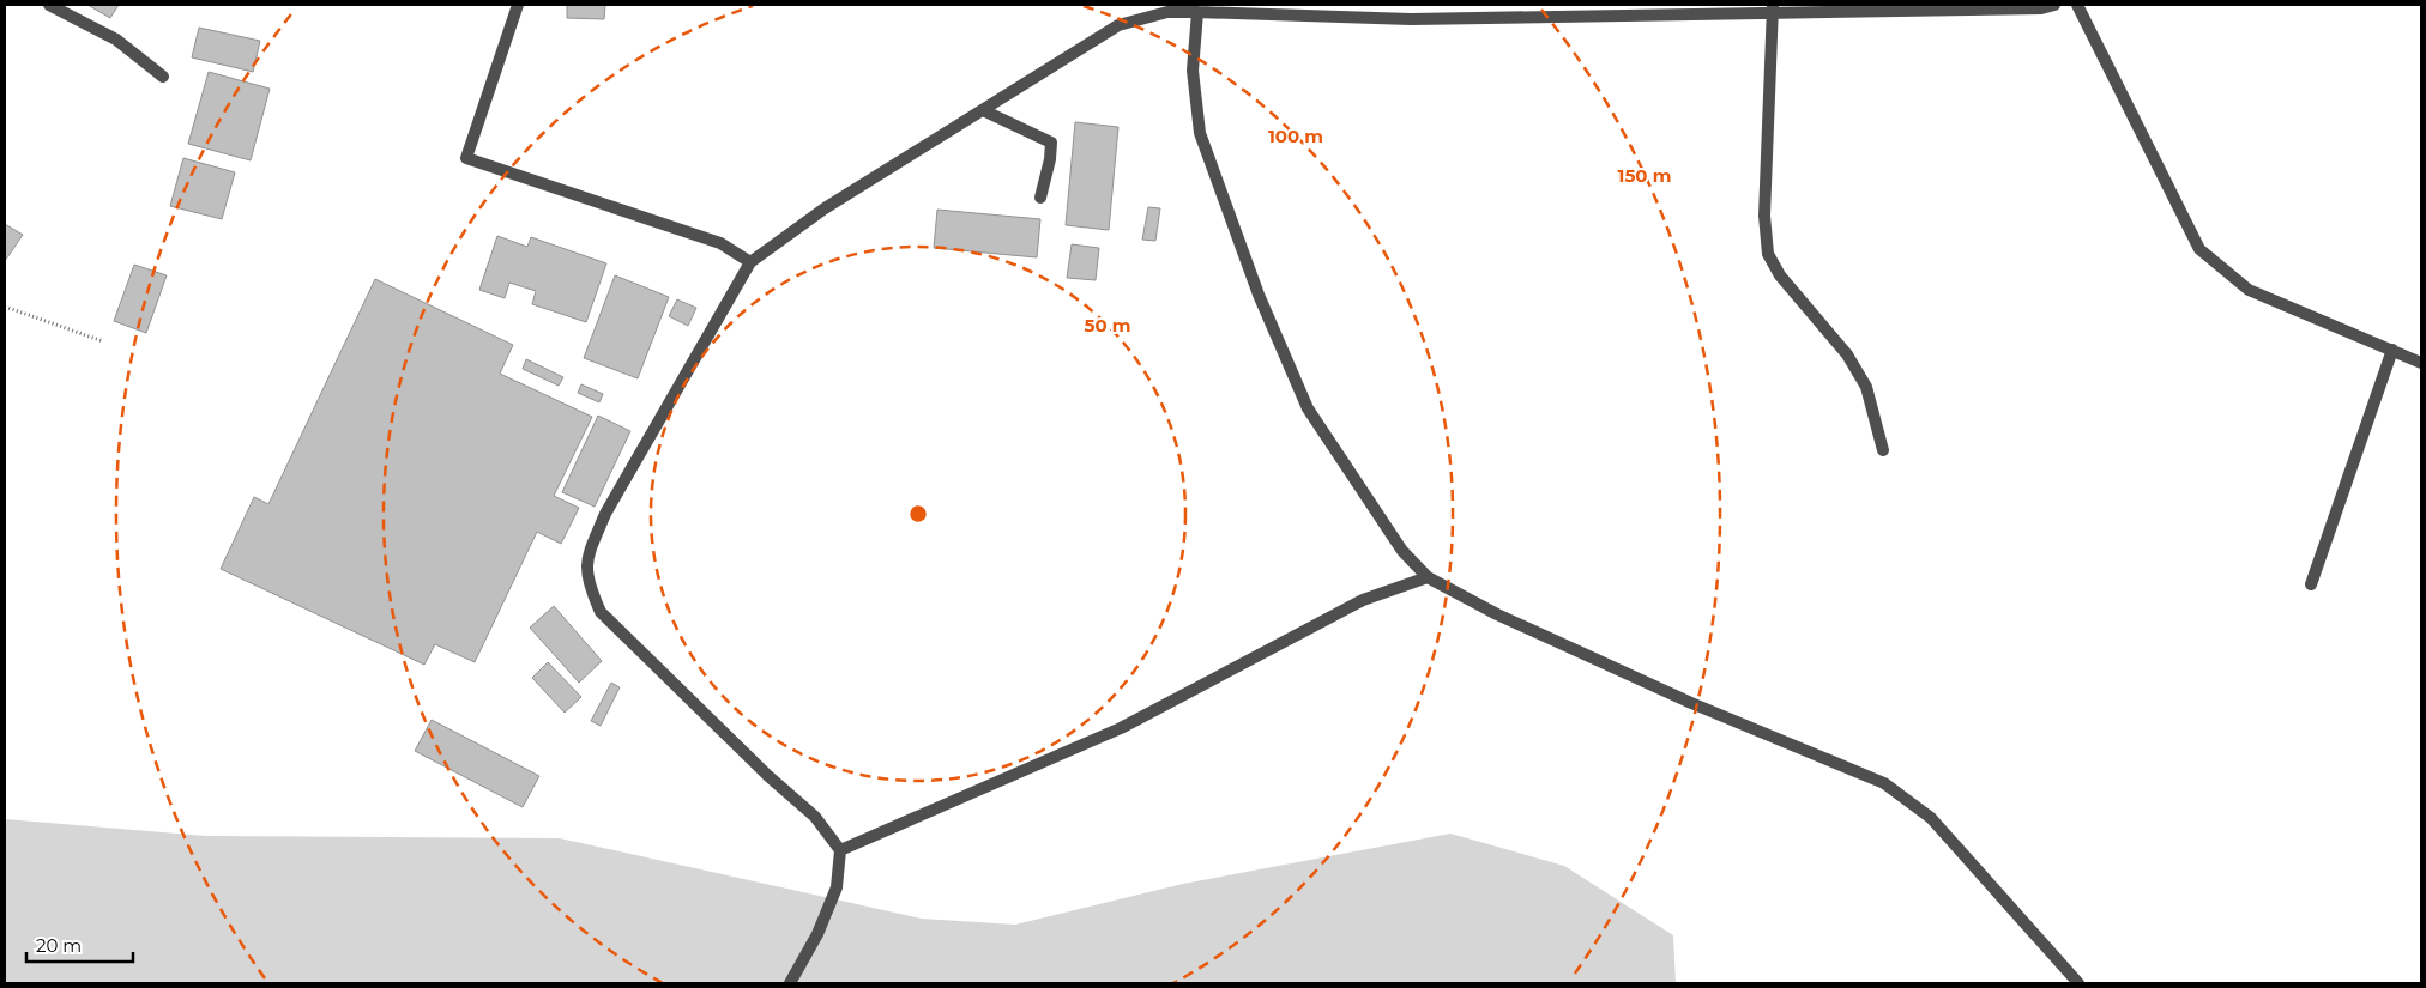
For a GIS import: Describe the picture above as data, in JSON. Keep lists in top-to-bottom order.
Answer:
{
  "scale_bar": "20 m",
  "rings": ["100 m", "150 m", "50 m"]
}
